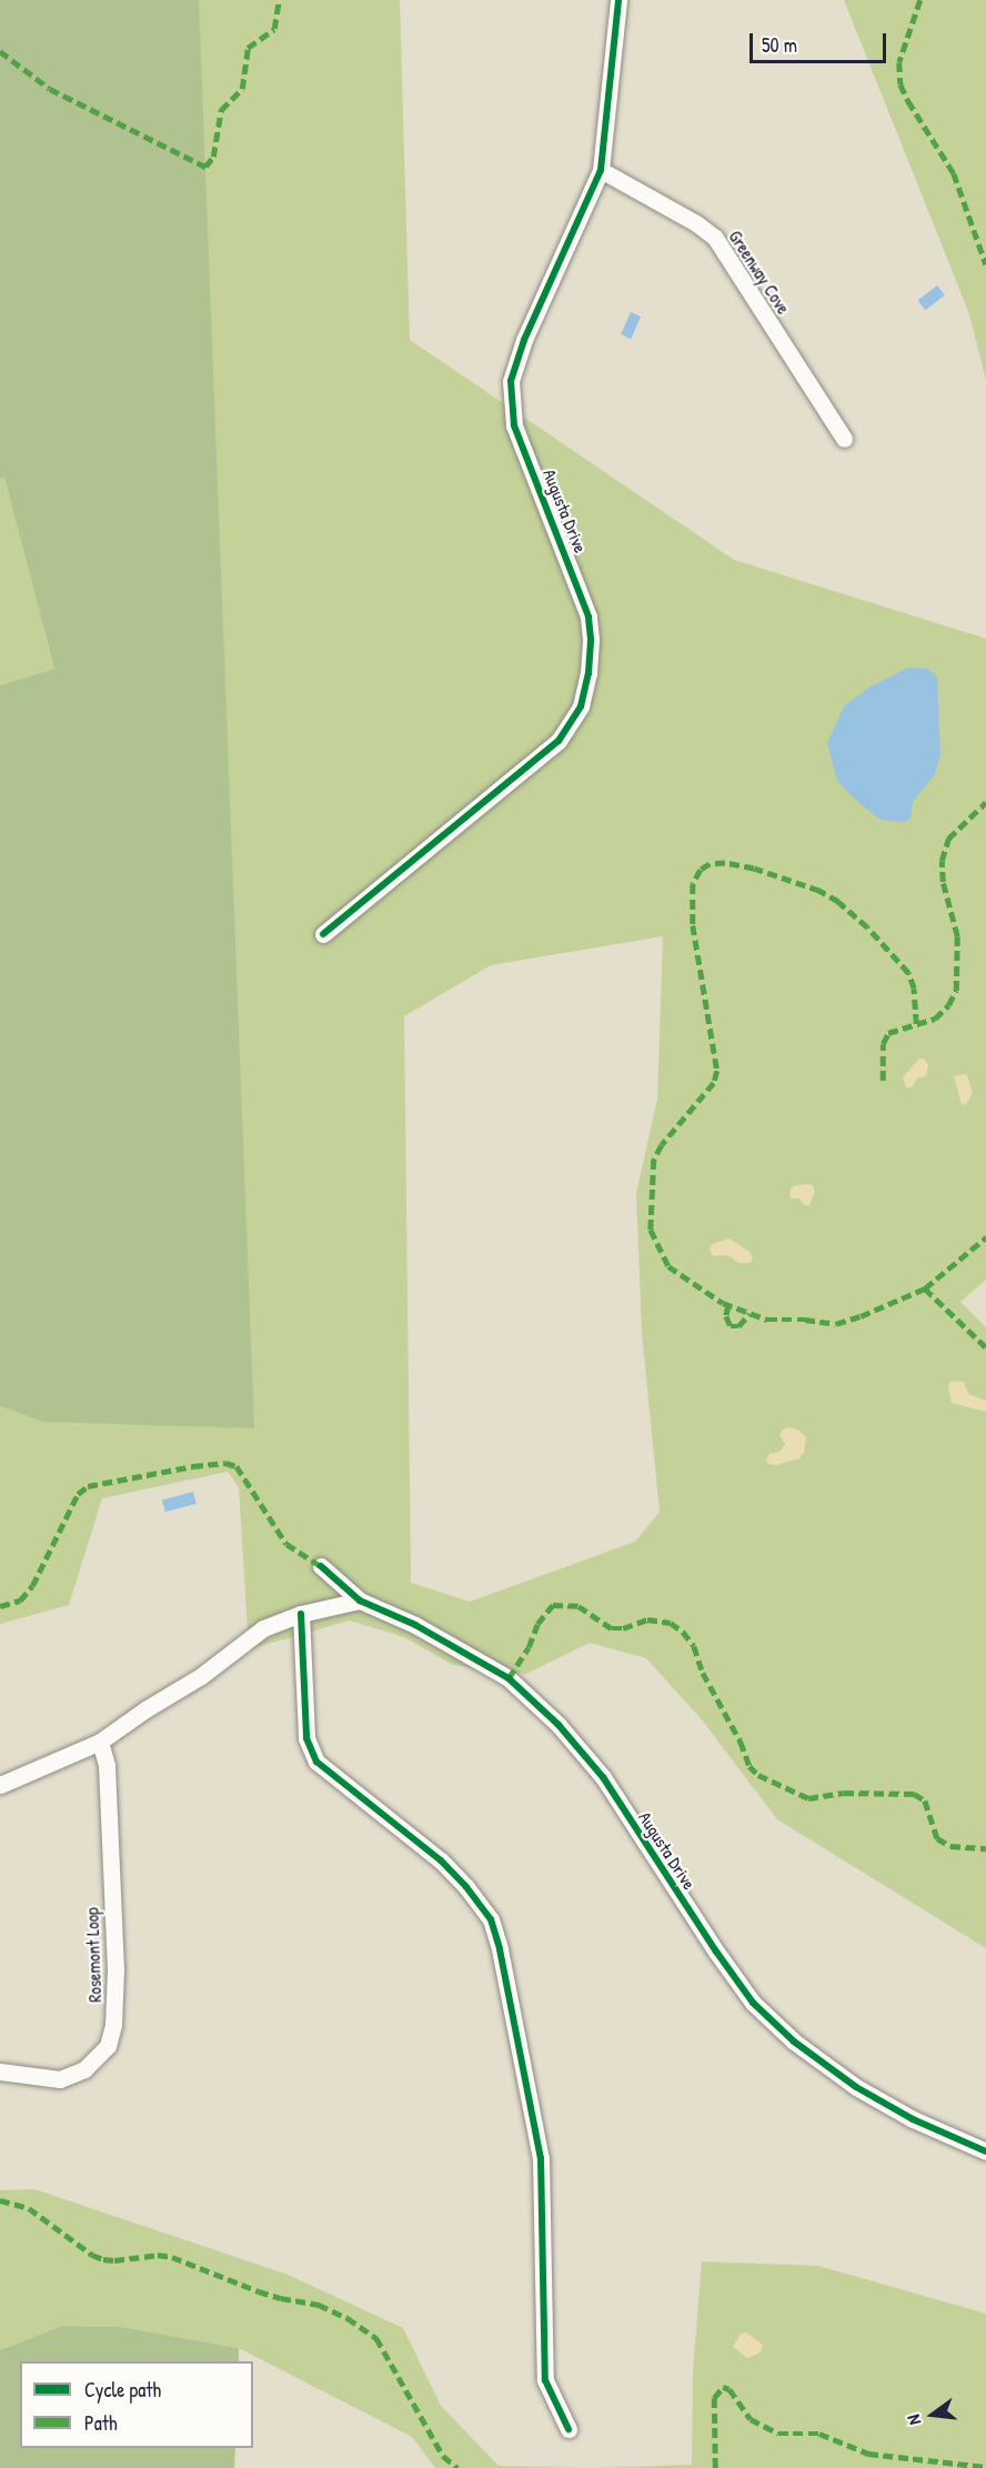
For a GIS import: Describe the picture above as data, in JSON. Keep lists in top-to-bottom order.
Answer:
{
  "streets": {
    "street": ["Greenway Cove", "Augusta Drive", "Rosemont Loop"]
  },
  "crossings": [
    ["Greenway Cove", "Augusta Drive"]
  ],
  "legend": ["Cycle path", "Path"],
  "scale_bar": "50 m",
  "north": "left"
}
